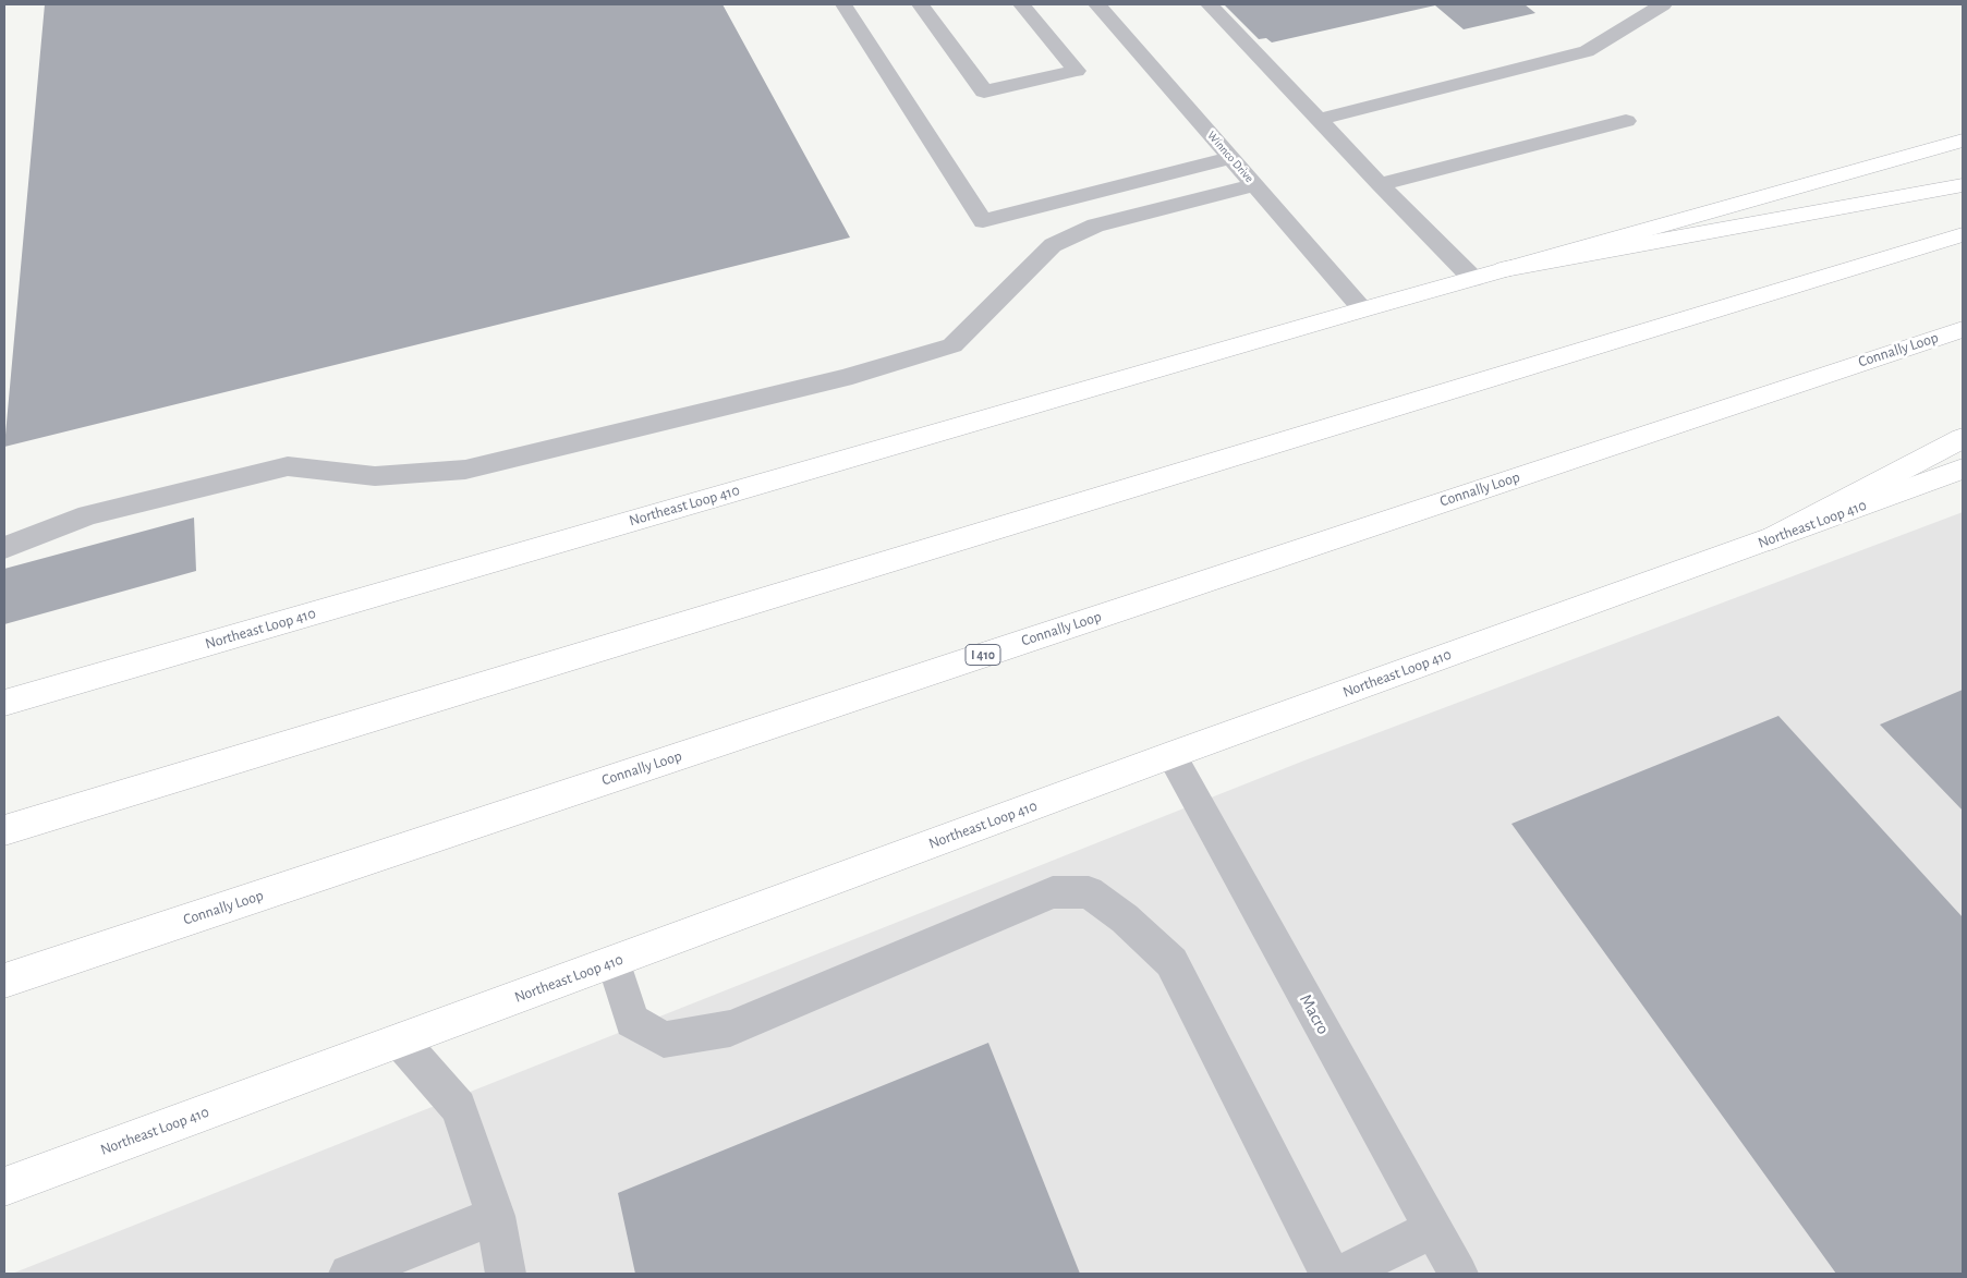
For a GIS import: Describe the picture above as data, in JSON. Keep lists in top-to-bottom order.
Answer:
{
  "streets": {
    "main road": ["Connally Loop", "Northeast Loop 410", "I 410"],
    "street": ["Winnco Drive", "Macro"]
  },
  "crossings": [
    ["Winnco Drive", "Northeast Loop 410"],
    ["Northeast Loop 410", "Macro"]
  ]
}
